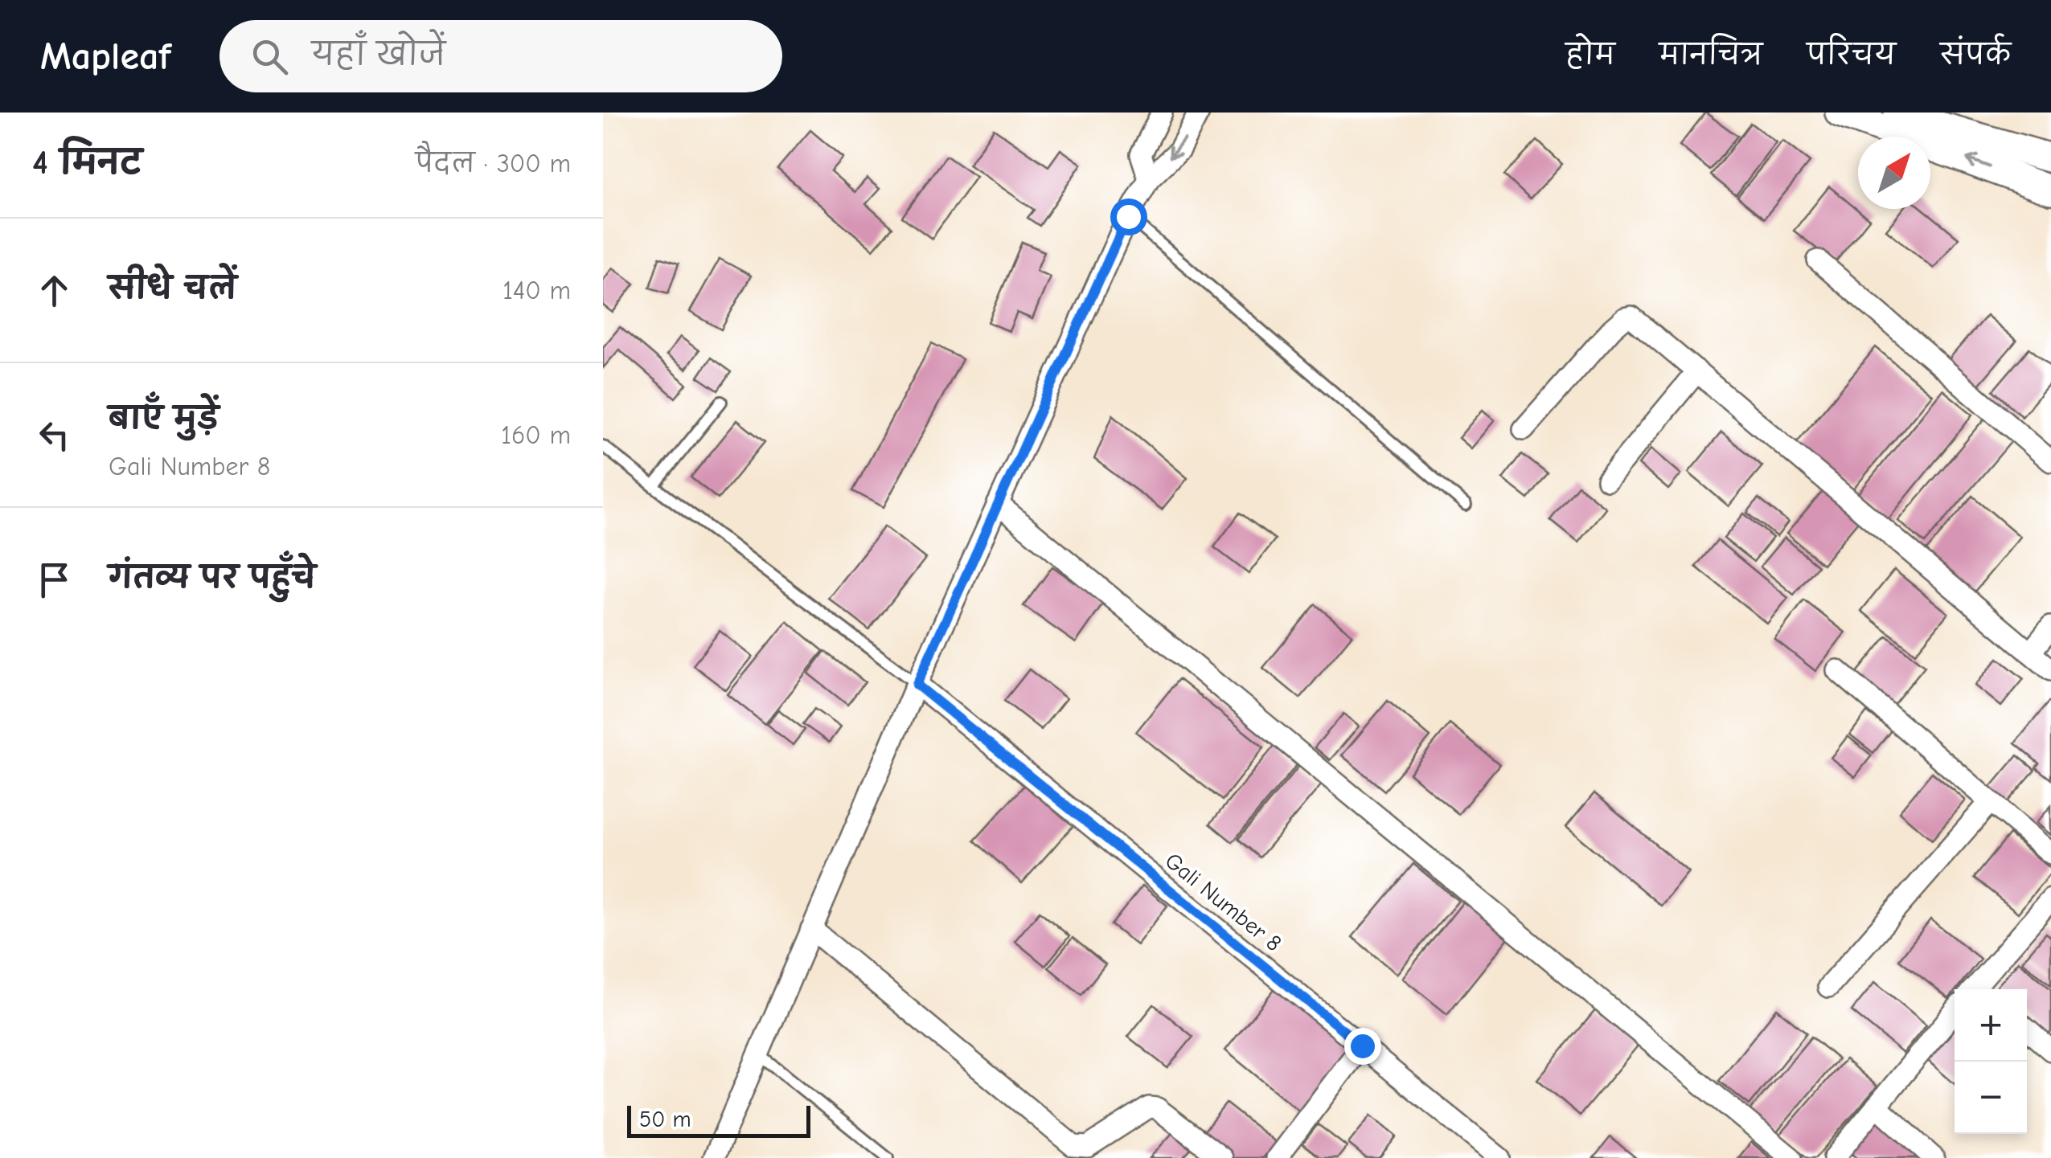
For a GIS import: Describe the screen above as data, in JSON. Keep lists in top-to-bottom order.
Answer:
{
  "streets": {
    "street": ["Gali Number 8"]
  },
  "scale_bar": "50 m",
  "north": "top right",
  "page": {
    "header": "Mapleaf",
    "search": "यहाँ खोजें",
    "nav": [
      "होम",
      "मानचित्र",
      "परिचय",
      "संपर्क"
    ],
    "heading": ["4 मिनट", "पैदल · 300 m"],
    "list": [
      ["सीधे चलें", "140 m"],
      ["बाएँ मुड़ें", "Gali Number 8", "160 m"],
      "गंतव्य पर पहुँचे"
    ],
    "map_buttons": ["+", "−"],
    "scale": "50 m"
  }
}
